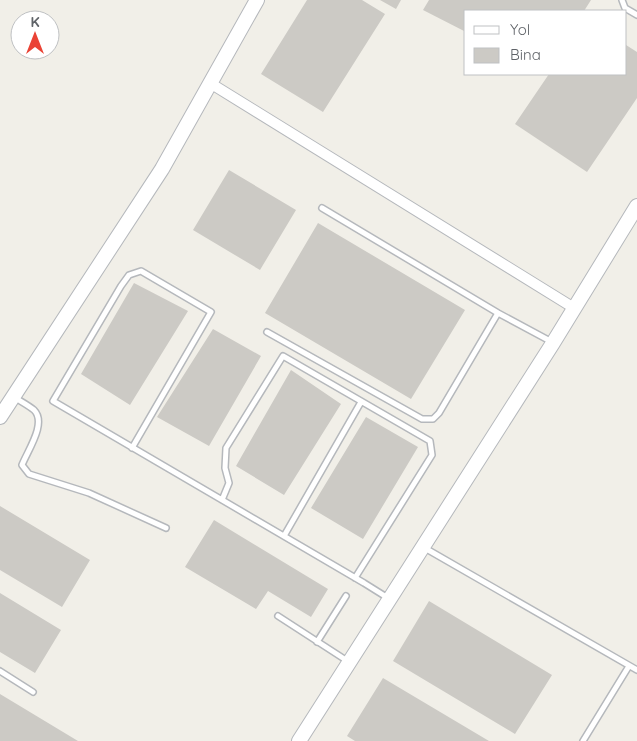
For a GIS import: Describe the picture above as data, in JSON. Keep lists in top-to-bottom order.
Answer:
{
  "legend": ["Yol", "Bina"],
  "north": "top"
}
